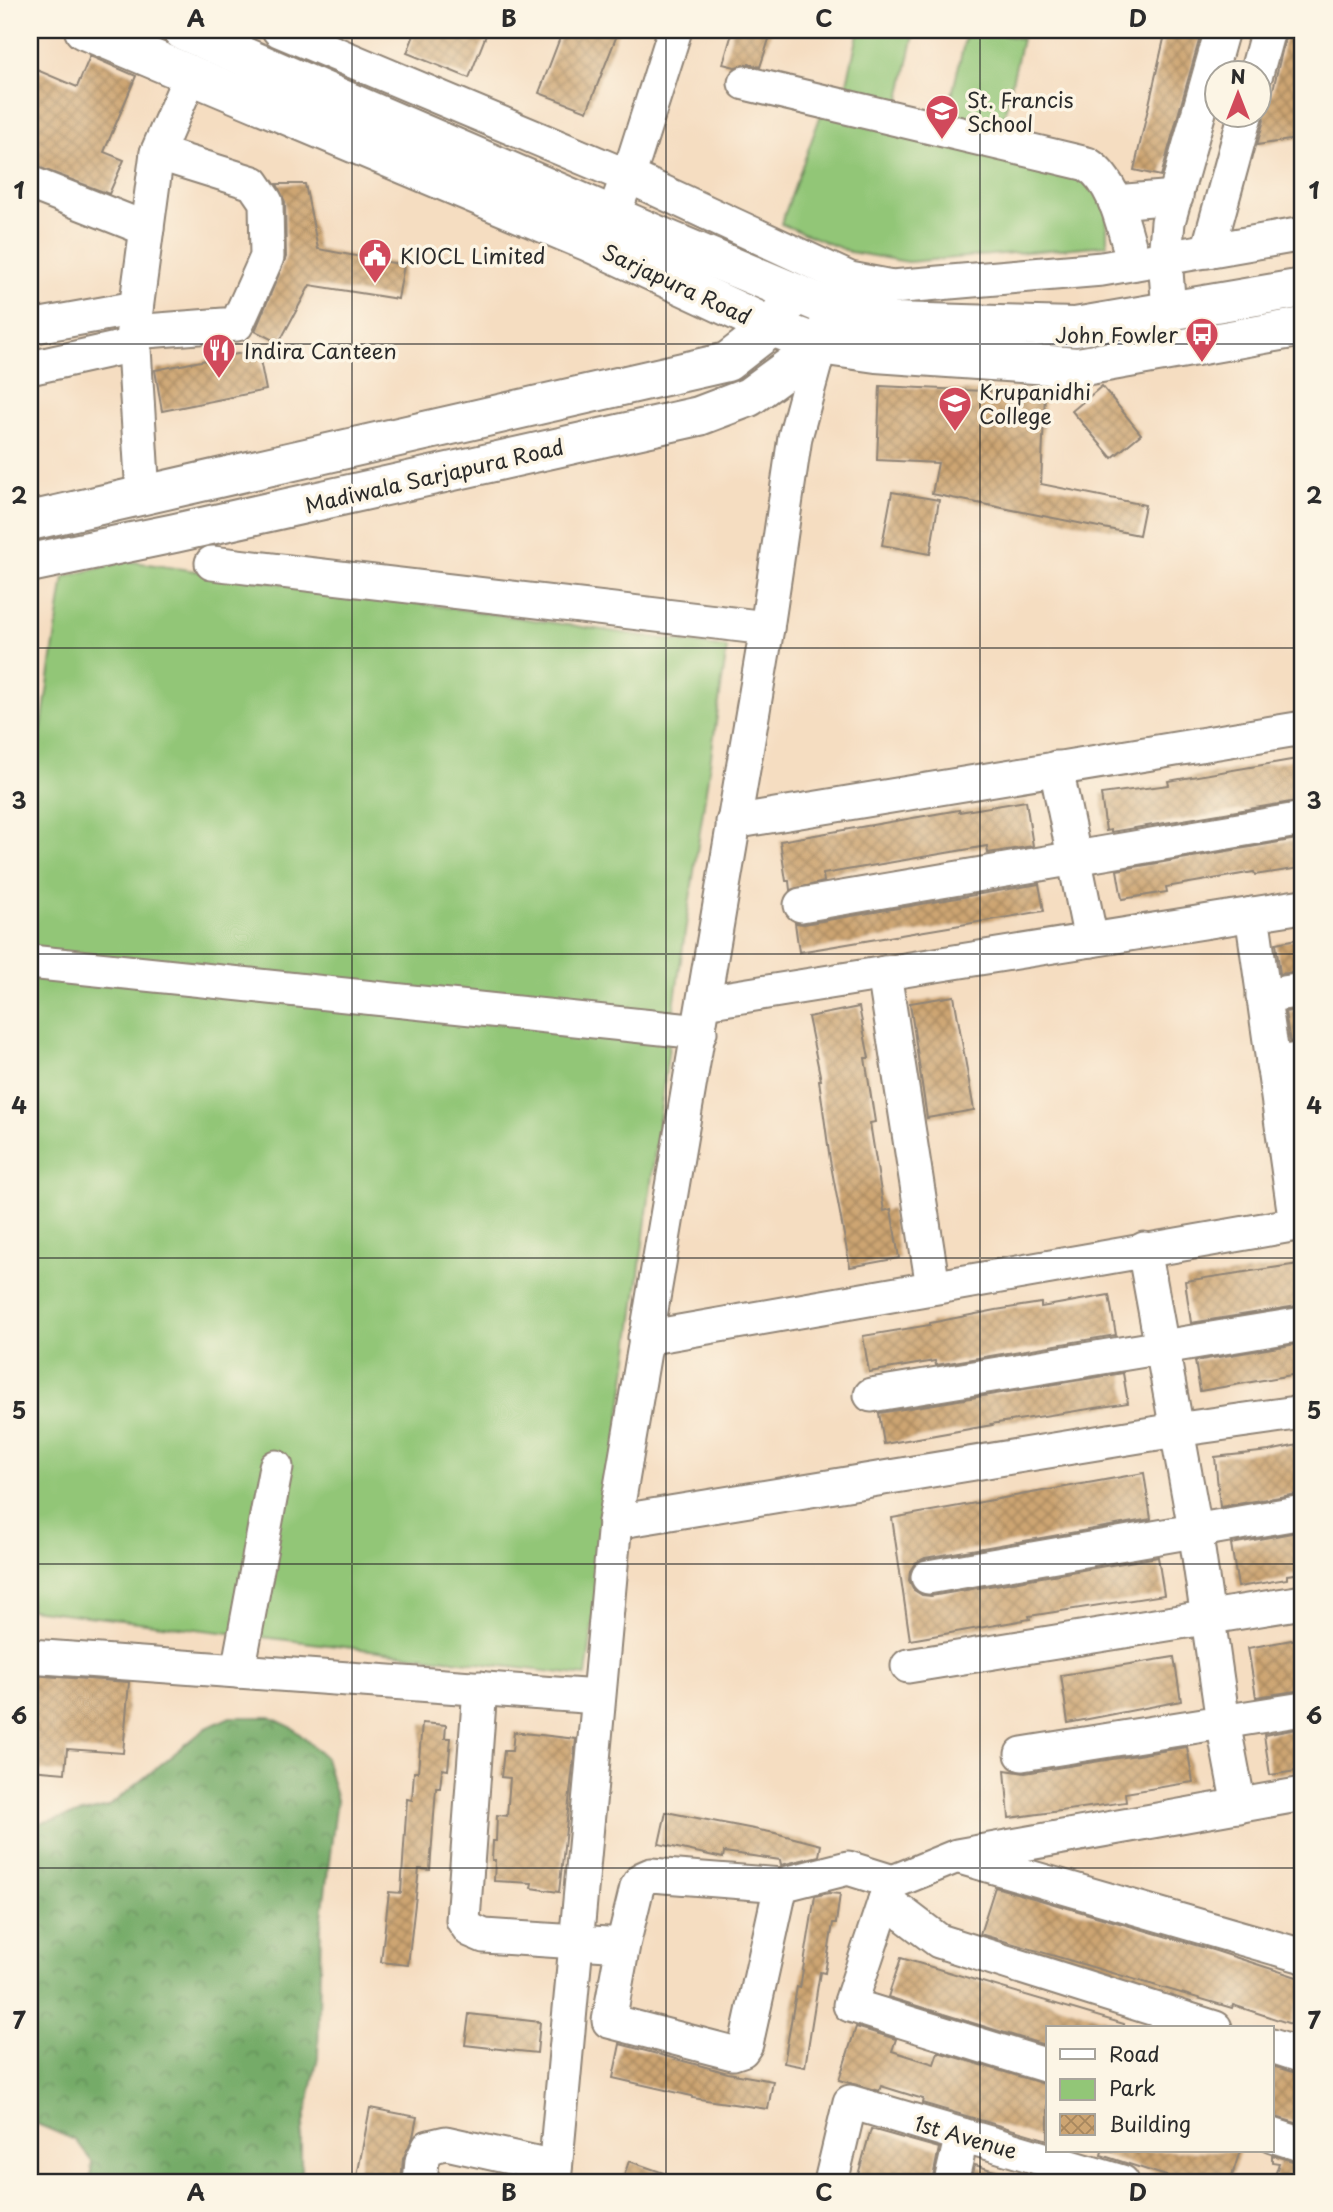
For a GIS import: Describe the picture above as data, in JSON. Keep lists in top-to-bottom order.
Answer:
{
  "streets": {
    "main road": ["Sarjapura Road", "Madiwala Sarjapura Road"],
    "street": ["1st Avenue"]
  },
  "crossings": [
    ["Sarjapura Road", "Madiwala Sarjapura Road"]
  ],
  "places": {
    "school or university": ["St. Francis School", "Krupanidhi College"],
    "public building": ["KIOCL Limited"],
    "bus stop": ["John Fowler"],
    "restaurant": ["Indira Canteen"]
  },
  "legend": ["Road", "Park", "Building"],
  "north": "top",
  "grid": {
    "columns": [
      "A",
      "B",
      "C",
      "D"
    ],
    "rows": [
      "1",
      "2",
      "3",
      "4",
      "5",
      "6",
      "7"
    ]
  }
}
